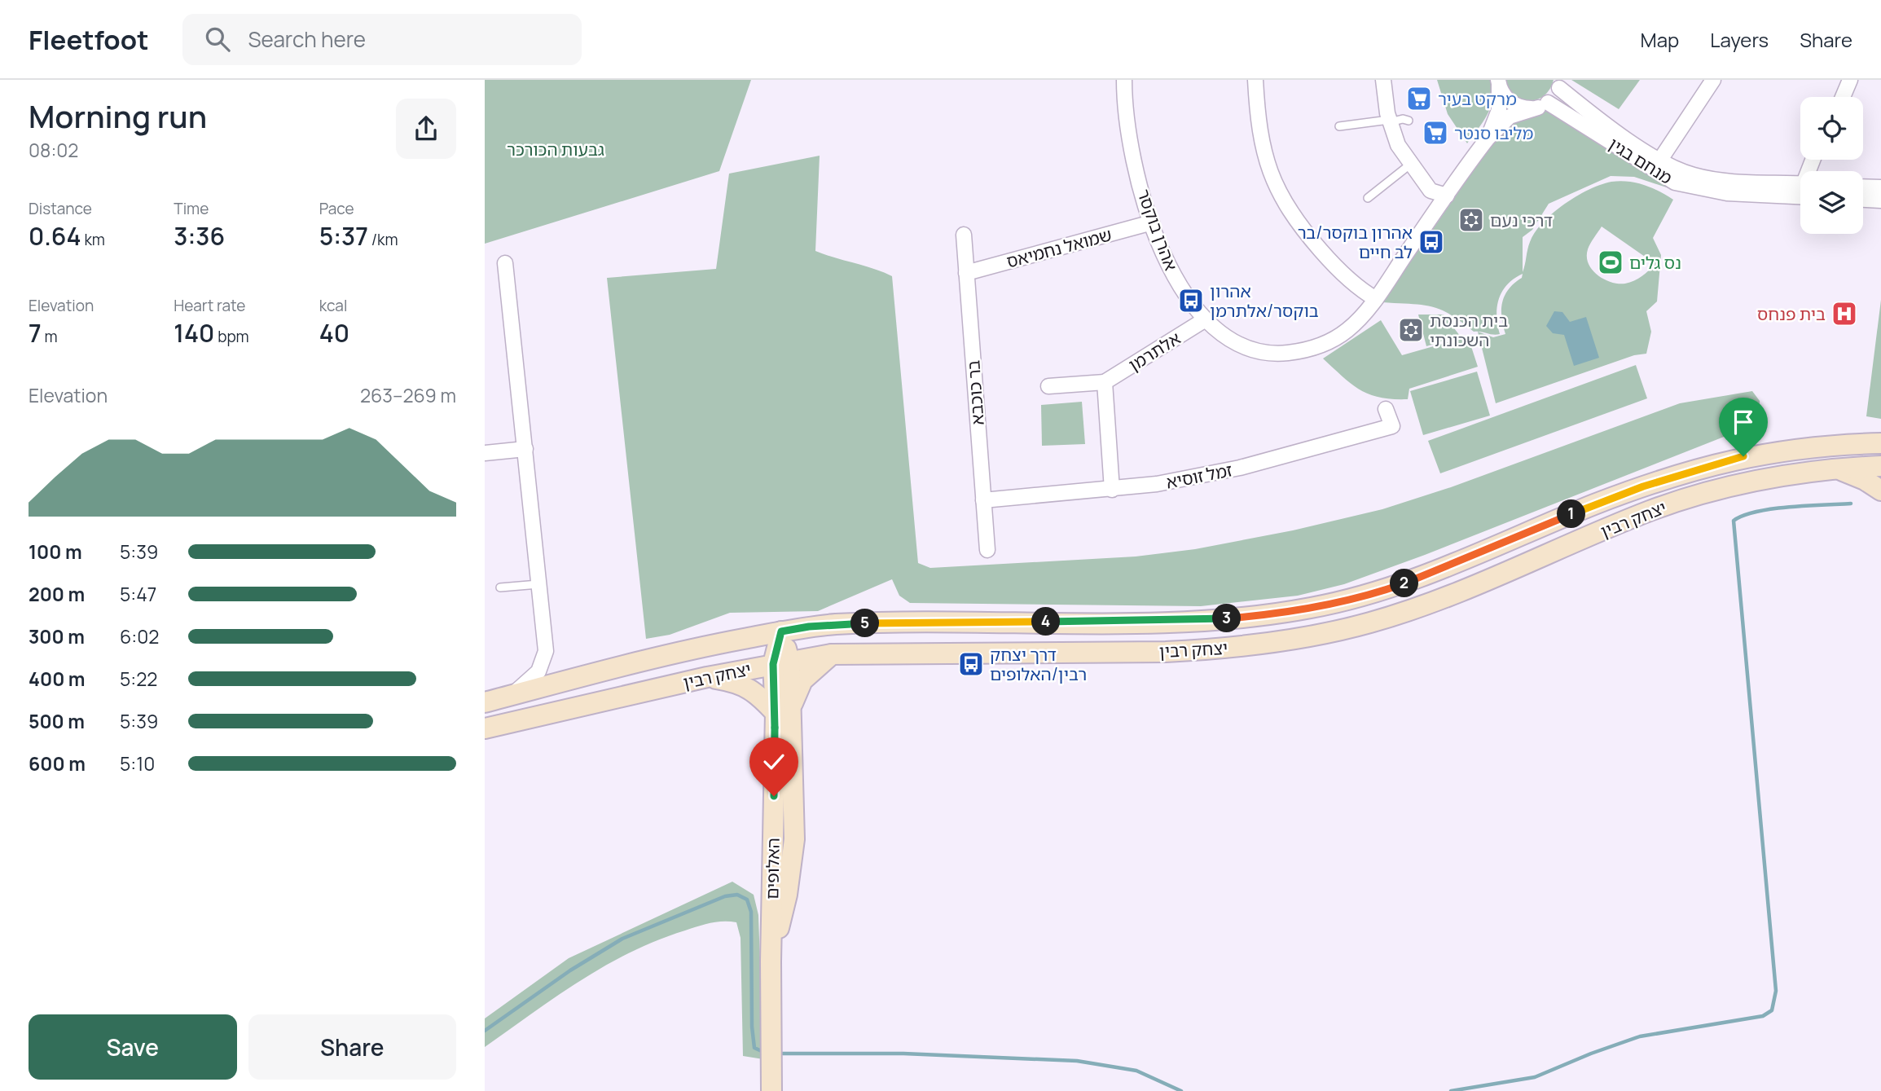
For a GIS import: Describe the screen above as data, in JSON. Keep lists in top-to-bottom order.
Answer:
{
  "streets": {
    "main road": ["יצחק רבין", "האלופים"],
    "street": [
      "מנחם בגין",
      "אהרן בוקסר",
      "שמואל נחמיאס",
      "אלתרמן",
      "בר כוכבא",
      "זמל זוסיא"
    ]
  },
  "crossings": [
    ["מנחם בגין", "אהרן בוקסר"],
    ["אהרן בוקסר", "שמואל נחמיאס"],
    ["אהרן בוקסר", "אלתרמן"],
    ["שמואל נחמיאס", "בר כוכבא"],
    ["בר כוכבא", "זמל זוסיא"],
    ["יצחק רבין", "האלופים"]
  ],
  "parks": ["גבעות הכורכר"],
  "places": {
    "supermarket": ["מרקט בעיר", "מליבו סנטר"],
    "synagogue": ["דרכי נעם", "בית הכנסת השכונתי"],
    "bus stop": ["אהרון בוקסר/בר לב חיים", "אהרון בוקסר/אלתרמן", "דרך יצחק רבין/האלופים"],
    "sports": ["נס גלים"],
    "hospital": ["בית פנחס"]
  },
  "page": {
    "header": "Fleetfoot",
    "search": "Search here",
    "nav": ["Map", "Layers", "Share"],
    "heading": ["Morning run", "08:02"],
    "stats": [
      ["Distance", "0.64 km"],
      ["Time", "3:36"],
      ["Pace", "5:37 /km"],
      ["Elevation", "7 m"],
      ["Heart rate", "140 bpm"],
      ["kcal", "40"]
    ],
    "chart": ["Elevation", "263–269 m"],
    "pins": [
      "1",
      "2",
      "3",
      "4",
      "5"
    ],
    "list": [
      {
        "name": "100 m",
        "note": "5:39"
      },
      {
        "name": "200 m",
        "note": "5:47"
      },
      {
        "name": "300 m",
        "note": "6:02"
      },
      {
        "name": "400 m",
        "note": "5:22"
      },
      {
        "name": "500 m",
        "note": "5:39"
      },
      {
        "name": "600 m",
        "note": "5:10"
      }
    ],
    "buttons": ["Save", "Share"]
  }
}
